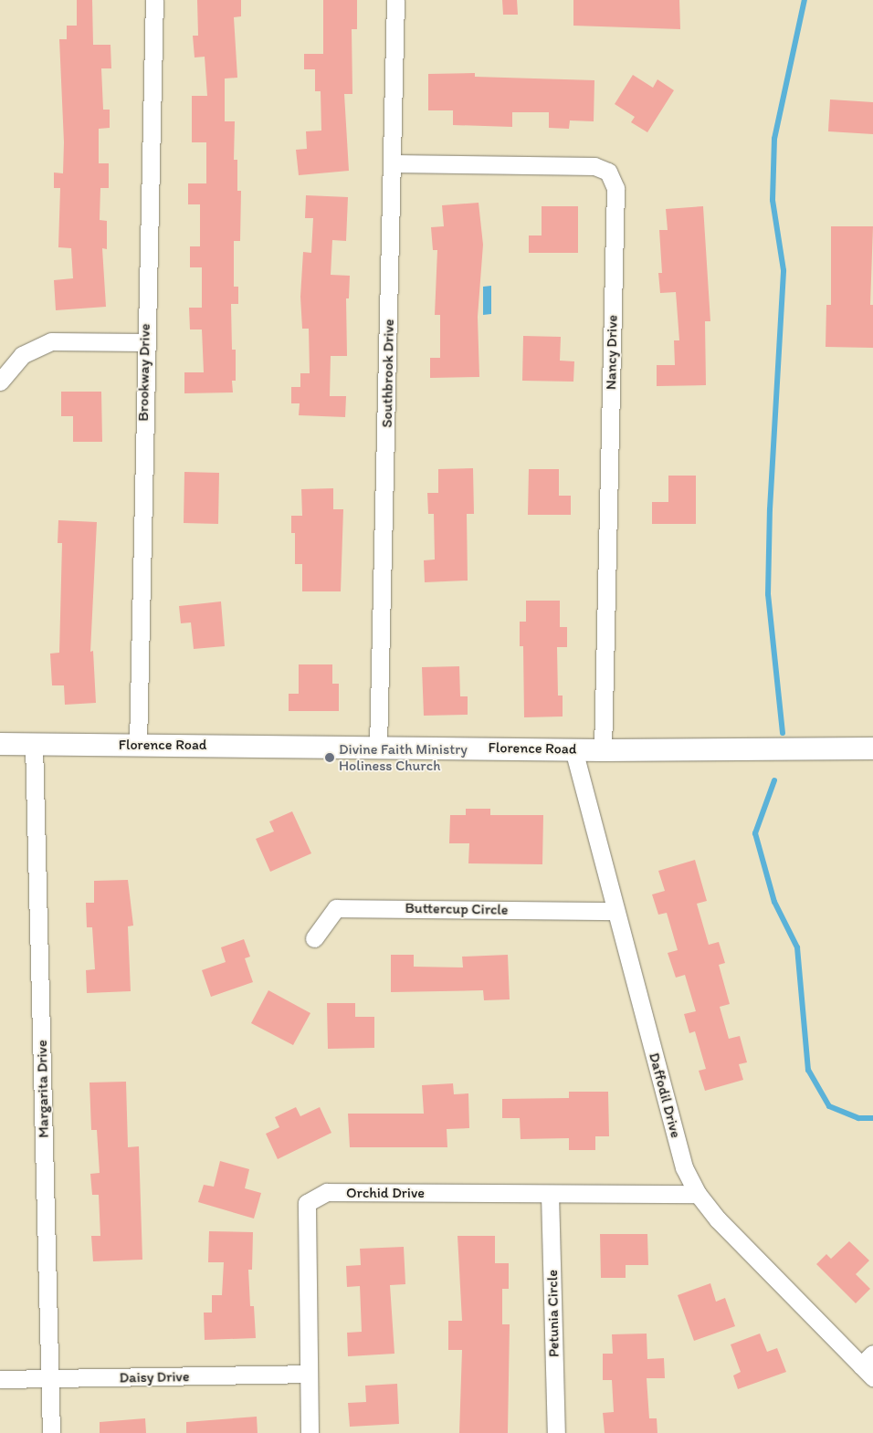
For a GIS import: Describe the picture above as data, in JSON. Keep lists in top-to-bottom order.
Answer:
{
  "streets": {
    "street": [
      "Nancy Drive",
      "Brookway Drive",
      "Southbrook Drive",
      "Florence Road",
      "Buttercup Circle",
      "Margarita Drive",
      "Daffodil Drive",
      "Orchid Drive",
      "Petunia Circle",
      "Daisy Drive"
    ]
  },
  "crossings": [
    ["Nancy Drive", "Southbrook Drive"],
    ["Nancy Drive", "Florence Road"],
    ["Brookway Drive", "Florence Road"],
    ["Southbrook Drive", "Florence Road"],
    ["Florence Road", "Margarita Drive"],
    ["Florence Road", "Daffodil Drive"],
    ["Buttercup Circle", "Daffodil Drive"],
    ["Margarita Drive", "Daisy Drive"],
    ["Daffodil Drive", "Orchid Drive"],
    ["Orchid Drive", "Petunia Circle"],
    ["Orchid Drive", "Daisy Drive"]
  ],
  "places": ["Divine Faith Ministry Holiness Church"]
}
